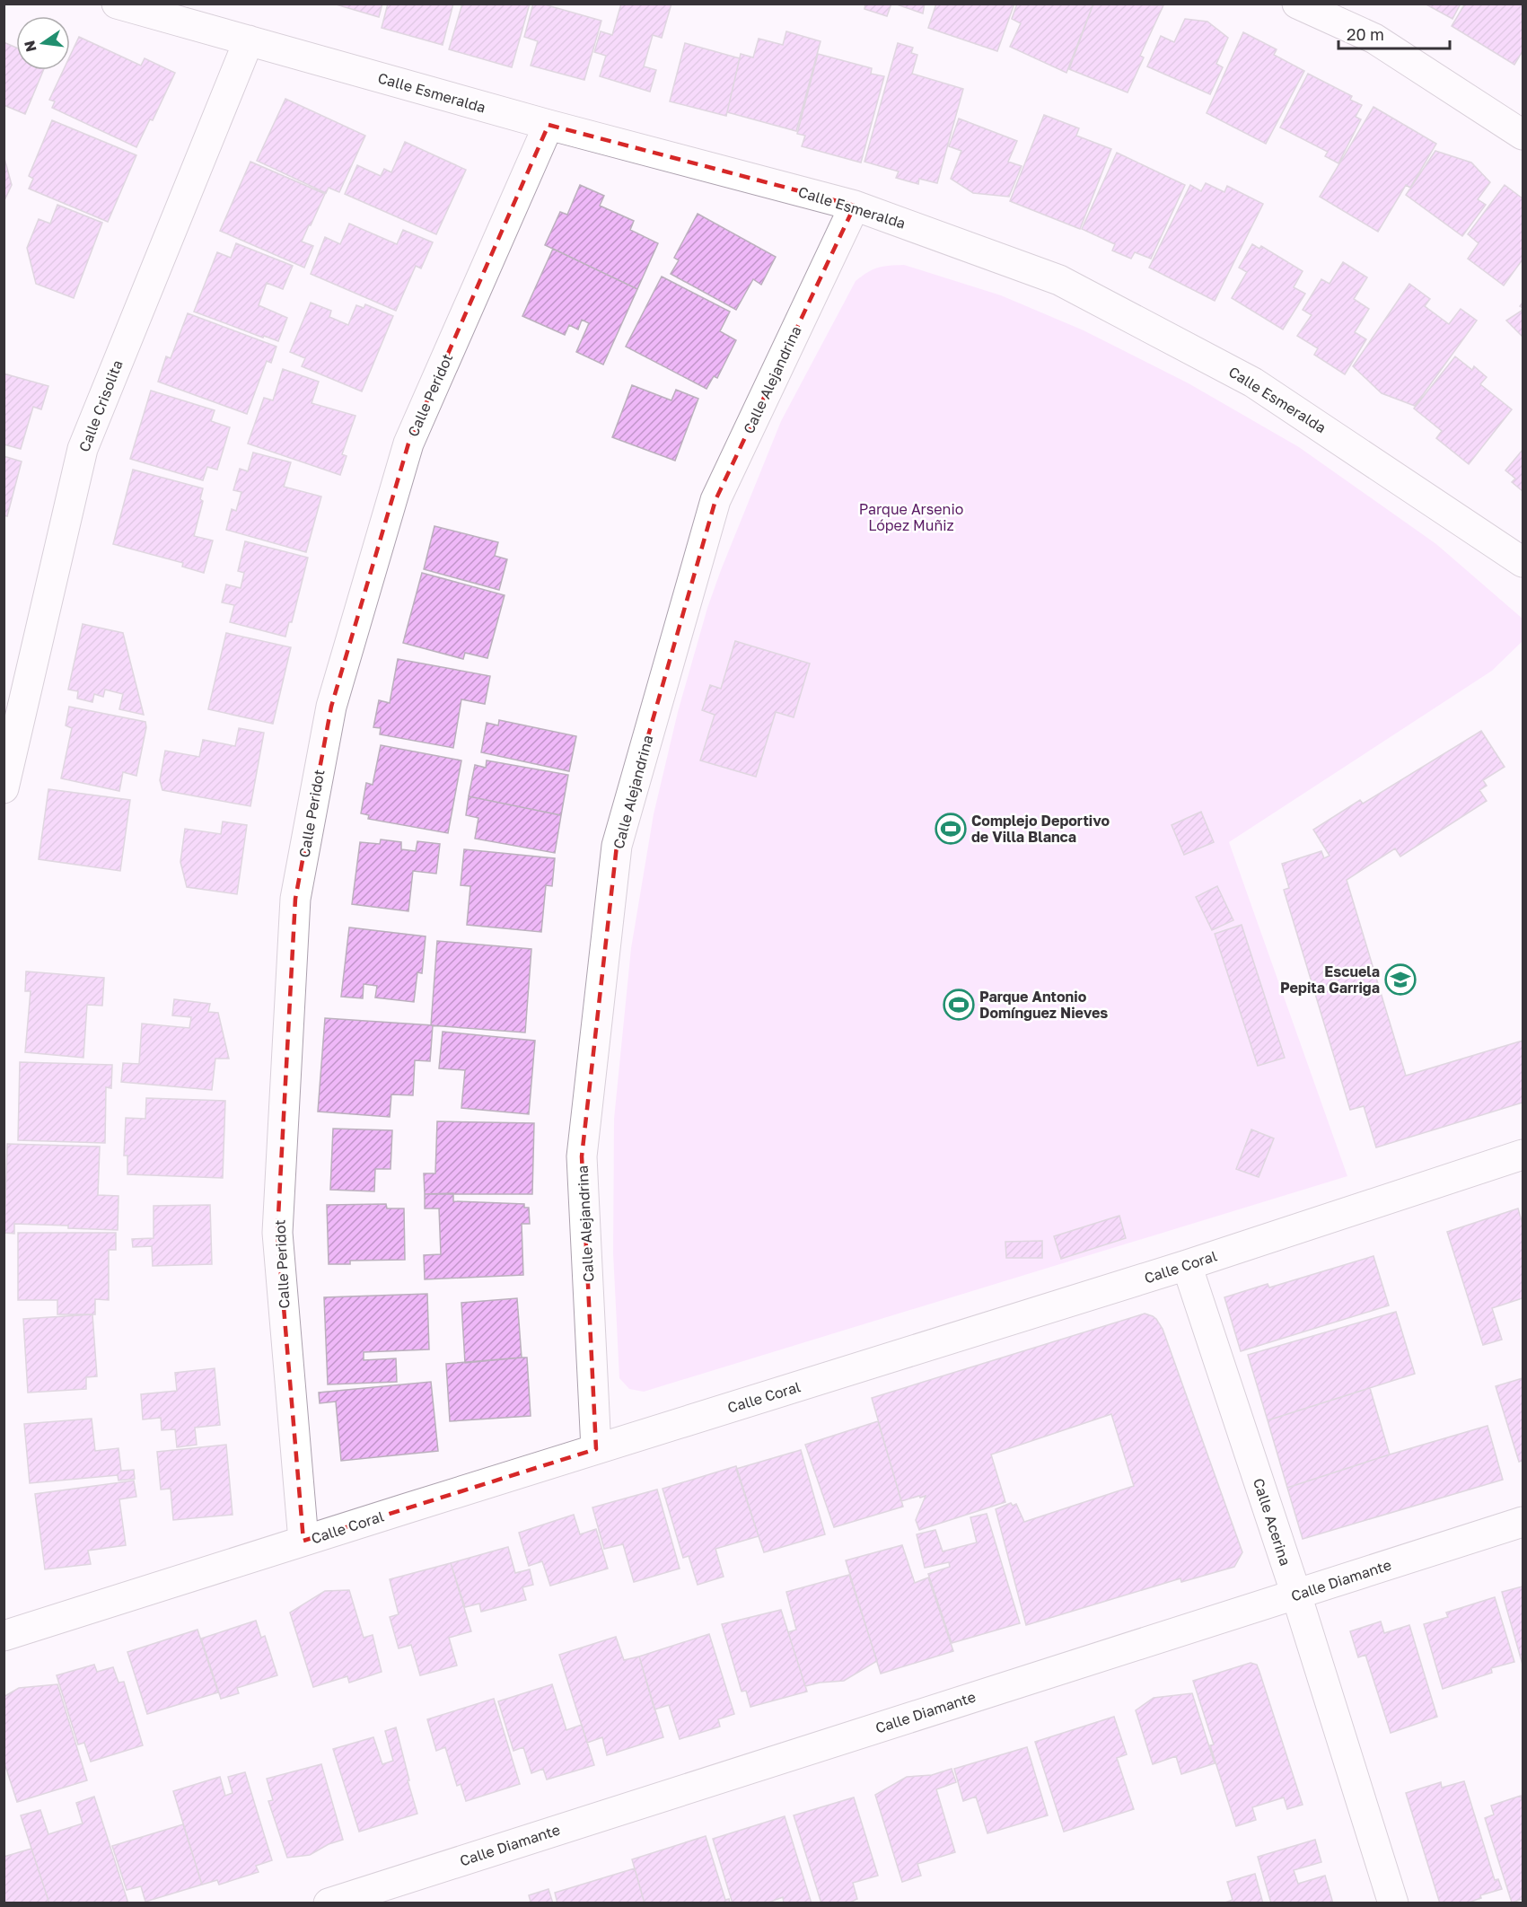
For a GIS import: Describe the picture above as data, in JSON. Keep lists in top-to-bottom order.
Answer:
{
  "streets": {
    "street": [
      "Calle Esmeralda",
      "Calle Alejandrina",
      "Calle Peridot",
      "Calle Crisolita",
      "Calle Coral",
      "Calle Acerina",
      "Calle Diamante"
    ]
  },
  "crossings": [
    ["Calle Esmeralda", "Calle Alejandrina"],
    ["Calle Esmeralda", "Calle Peridot"],
    ["Calle Esmeralda", "Calle Crisolita"],
    ["Calle Alejandrina", "Calle Coral"],
    ["Calle Peridot", "Calle Coral"],
    ["Calle Coral", "Calle Acerina"],
    ["Calle Acerina", "Calle Diamante"]
  ],
  "parks": ["Parque Arsenio López Muñiz"],
  "places": {
    "sports": ["Complejo Deportivo de Villa Blanca", "Parque Antonio Domínguez Nieves"],
    "school or university": ["Escuela Pepita Garriga"]
  },
  "scale_bar": "20 m",
  "north": "left"
}
